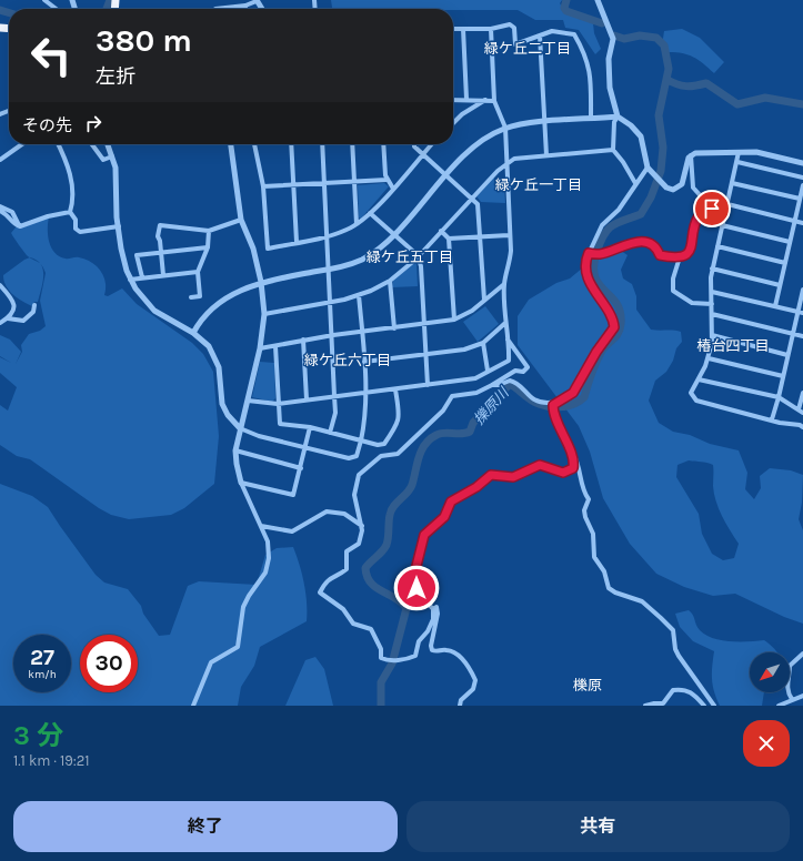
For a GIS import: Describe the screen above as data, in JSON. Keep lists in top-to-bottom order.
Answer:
{
  "districts": [
    "緑ケ丘二丁目",
    "緑ケ丘一丁目",
    "緑ケ丘五丁目",
    "椿台四丁目",
    "緑ケ丘六丁目",
    "櫟原"
  ],
  "water": ["擽原川"],
  "north": "bottom left",
  "page": {
    "turn": ["380 m", "左折"],
    "then": "その先",
    "speed": "27 km/h",
    "limit": "30",
    "heading": ["3 分", "1.1 km · 19:21"],
    "buttons": ["終了", "共有"]
  }
}
